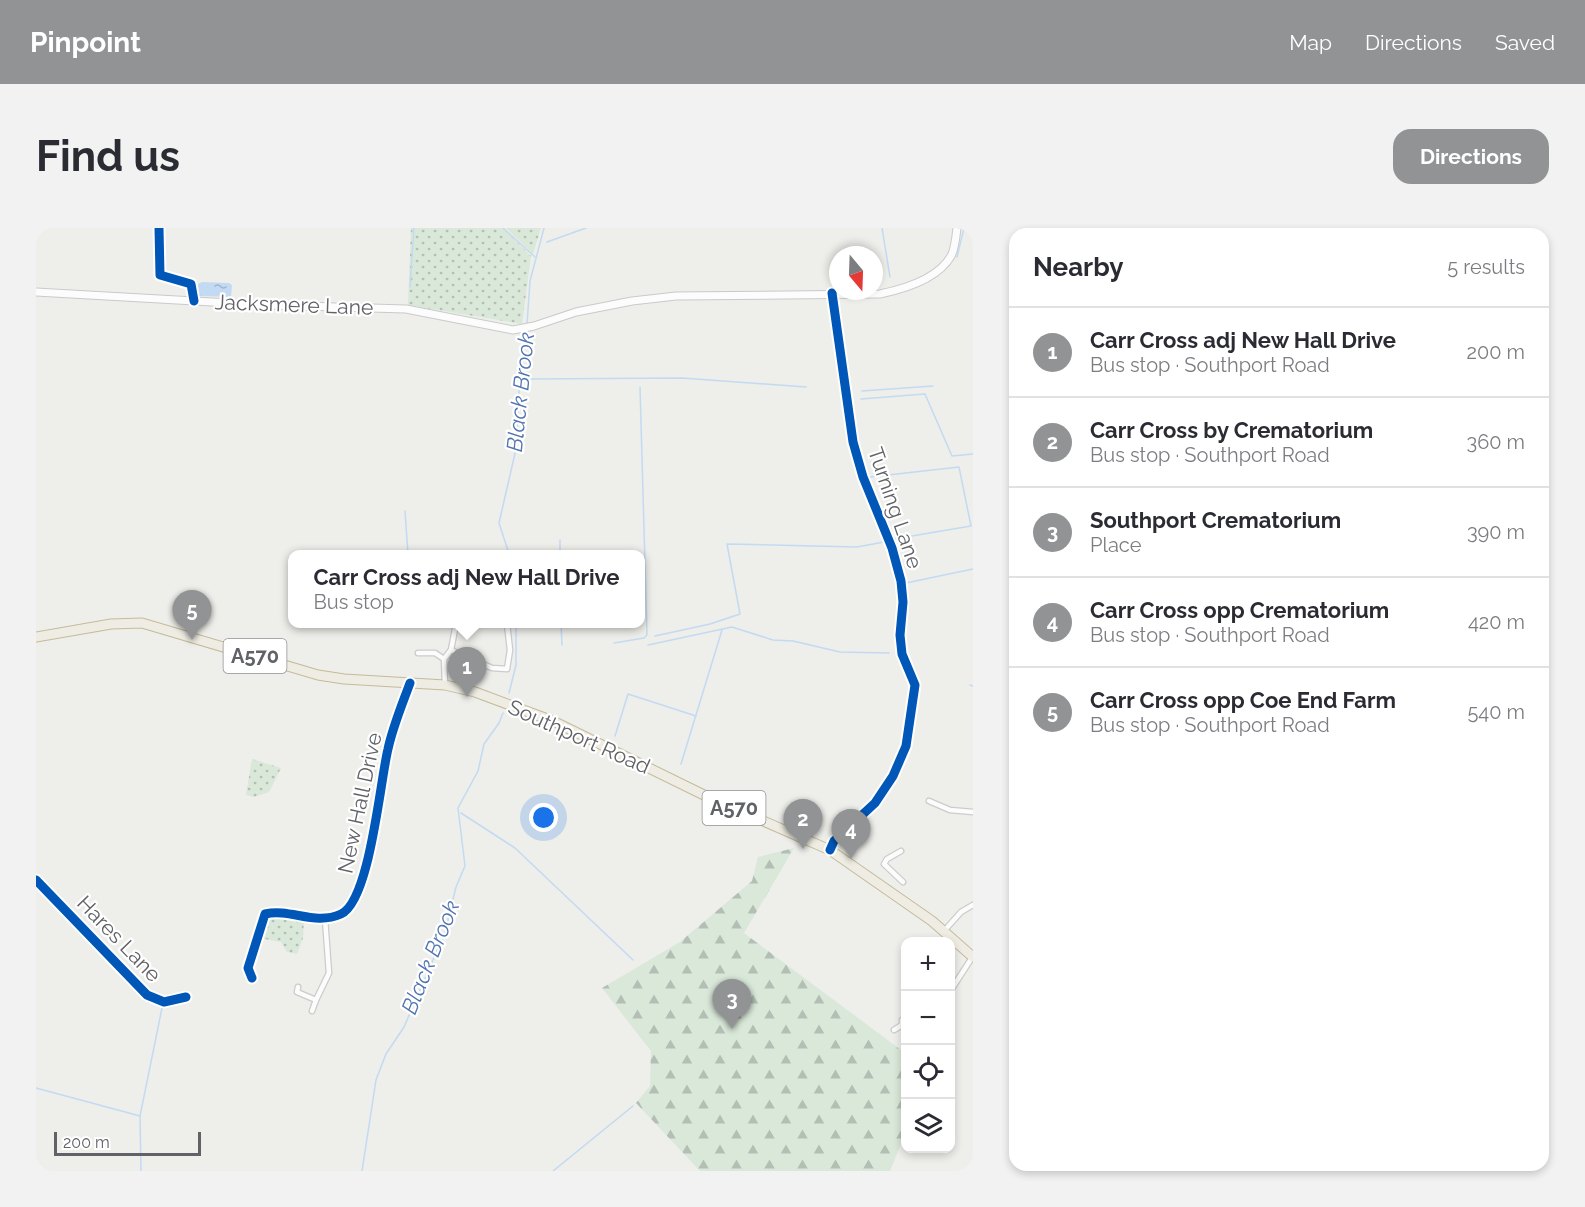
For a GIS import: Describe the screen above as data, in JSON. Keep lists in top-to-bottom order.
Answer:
{
  "streets": {
    "highway": ["A570", "Southport Road"],
    "main road": ["Jacksmere Lane", "Turning Lane"],
    "street": ["New Hall Drive", "Hares Lane"]
  },
  "crossings": [
    ["Turning Lane", "Southport Road"],
    ["Southport Road", "New Hall Drive"]
  ],
  "water": ["Black Brook"],
  "scale_bar": "200 m",
  "north": "bottom",
  "page": {
    "header": "Pinpoint",
    "nav": ["Map", "Directions", "Saved"],
    "buttons": "Directions",
    "title": "Find us",
    "heading": ["Nearby", "5 results"],
    "list": [
      {
        "mark": "1",
        "name": "Carr Cross adj New Hall Drive",
        "note": "Bus stop · Southport Road",
        "value": "200 m"
      },
      {
        "mark": "2",
        "name": "Carr Cross by Crematorium",
        "note": "Bus stop · Southport Road",
        "value": "360 m"
      },
      {
        "mark": "3",
        "name": "Southport Crematorium",
        "note": "Place",
        "value": "390 m"
      },
      {
        "mark": "4",
        "name": "Carr Cross opp Crematorium",
        "note": "Bus stop · Southport Road",
        "value": "420 m"
      },
      {
        "mark": "5",
        "name": "Carr Cross opp Coe End Farm",
        "note": "Bus stop · Southport Road",
        "value": "540 m"
      }
    ],
    "popup": ["Carr Cross adj New Hall Drive", "Bus stop"],
    "pins": [
      "5",
      "1",
      "2",
      "4",
      "3"
    ],
    "map_buttons": ["+", "−"],
    "scale": "200 m"
  }
}
